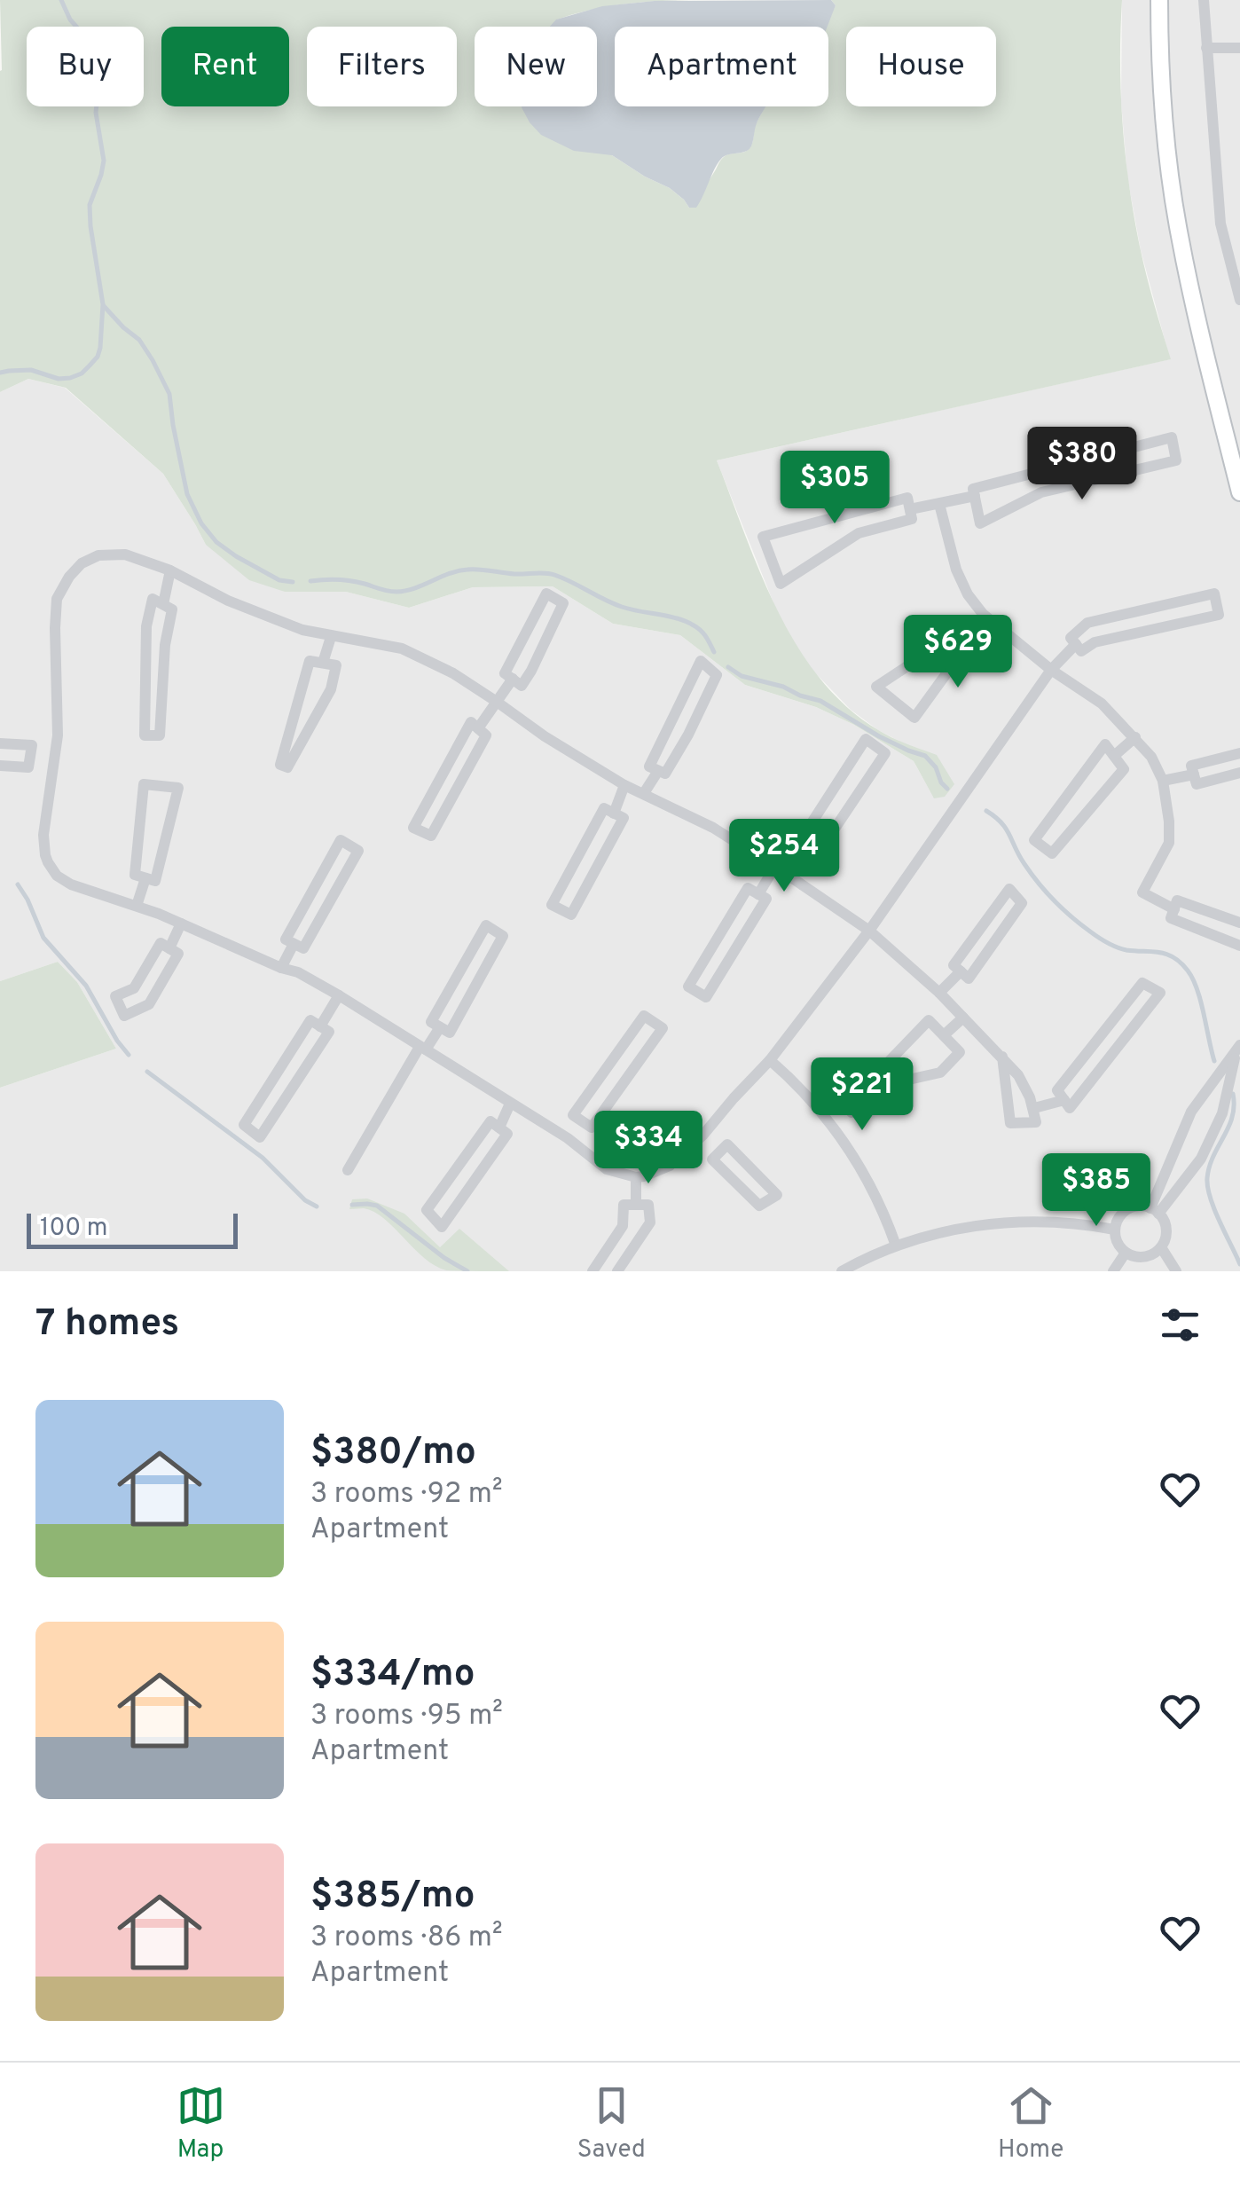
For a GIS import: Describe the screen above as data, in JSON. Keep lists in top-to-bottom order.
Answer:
{
  "scale_bar": "100 m",
  "page": {
    "chip": [
      "Buy",
      "Rent",
      "Filters",
      "New",
      "Apartment",
      "House"
    ],
    "price": [
      "$380",
      "$305",
      "$629",
      "$254",
      "$221",
      "$334",
      "$385"
    ],
    "scale": "100 m",
    "heading": "7 homes",
    "list": [
      {
        "name": "$380/mo",
        "note": "3 rooms · 92 m² · Apartment"
      },
      {
        "name": "$334/mo",
        "note": "3 rooms · 95 m² · Apartment"
      },
      {
        "name": "$385/mo",
        "note": "3 rooms · 86 m² · Apartment"
      }
    ],
    "tabs": ["Map", "Saved", "Home"]
  }
}
